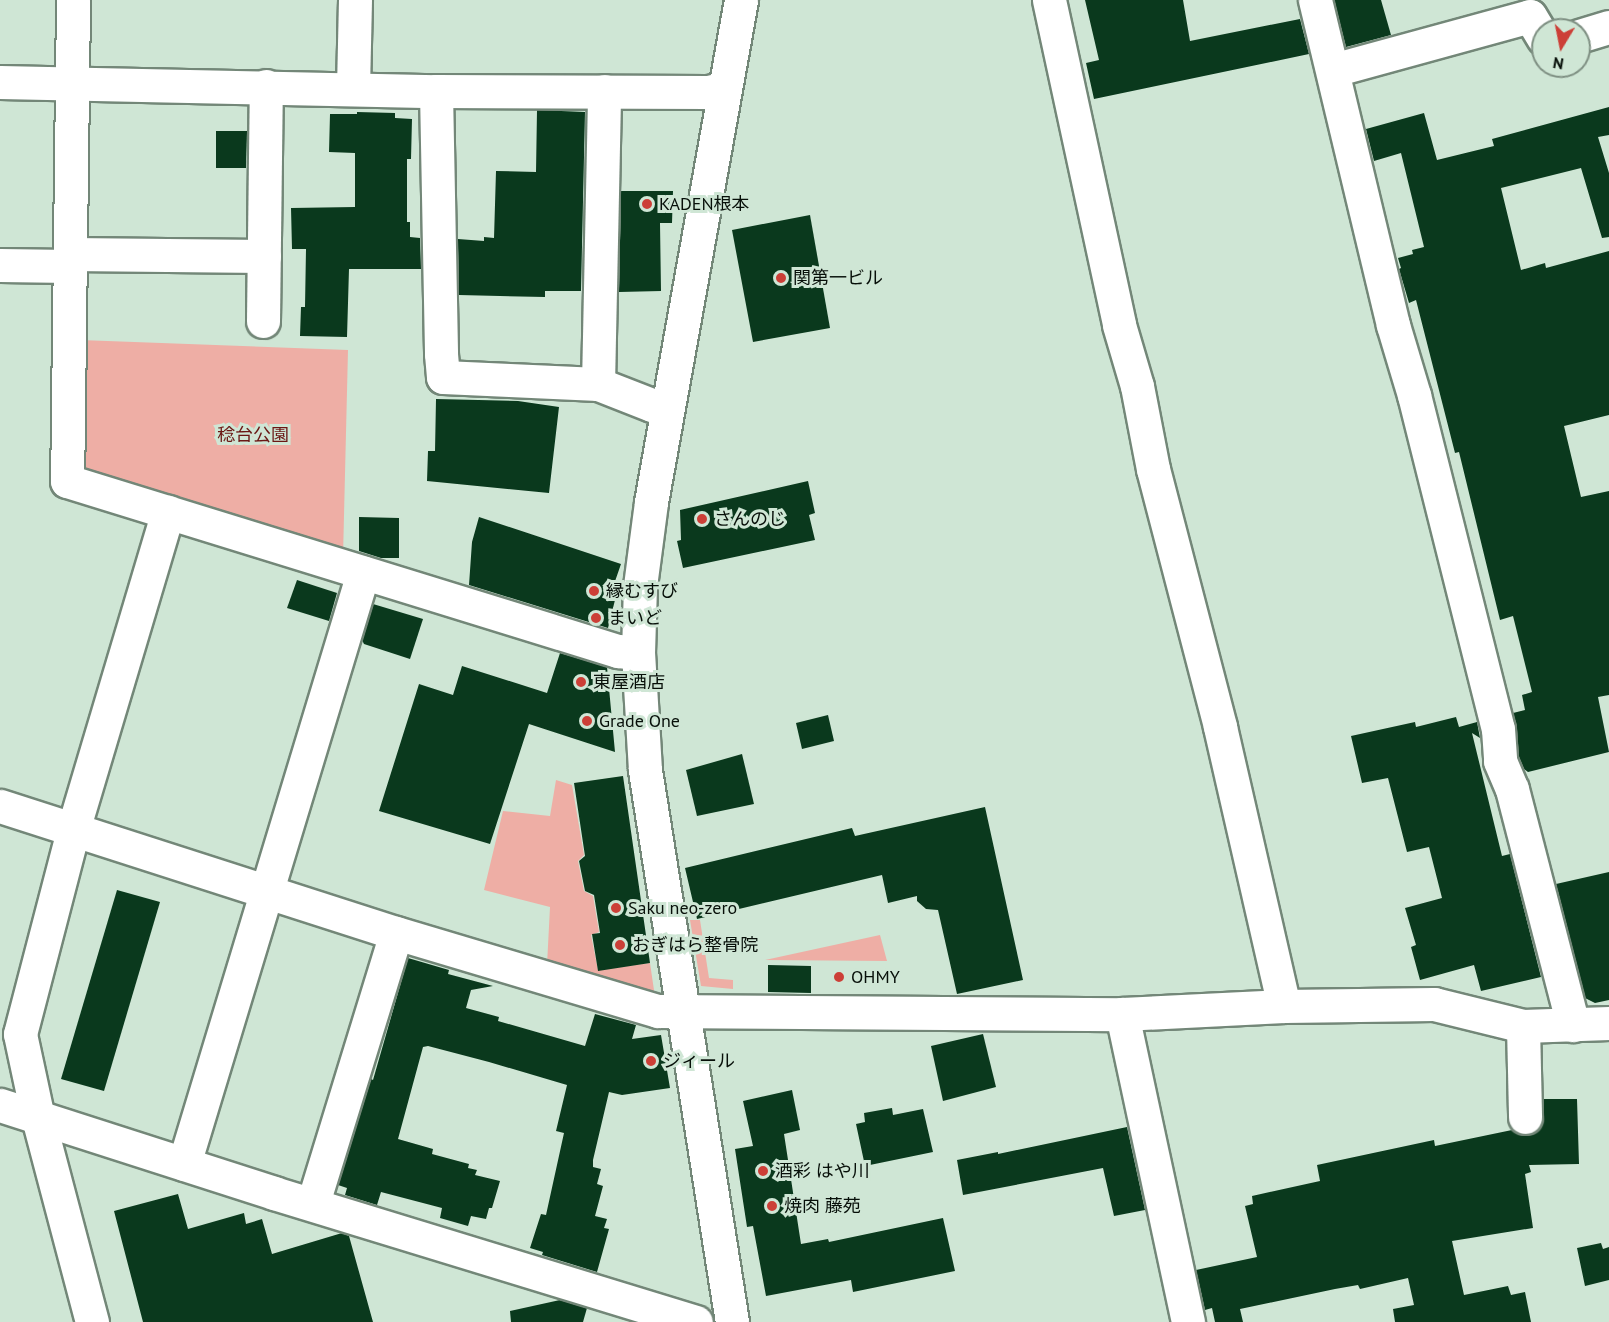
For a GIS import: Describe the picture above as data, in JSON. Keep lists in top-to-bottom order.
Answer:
{
  "parks": ["稔台公園"],
  "places": [
    "KADEN根本",
    "関第一ビル",
    "さんのじ",
    "縁むすび",
    "まいど",
    "東屋酒店",
    "Grade One",
    "Saku neo-zero",
    "おぎはら整骨院",
    "OHMY",
    "ジィール",
    "酒彩 はや川",
    "焼肉 藤苑"
  ],
  "north": "bottom"
}
